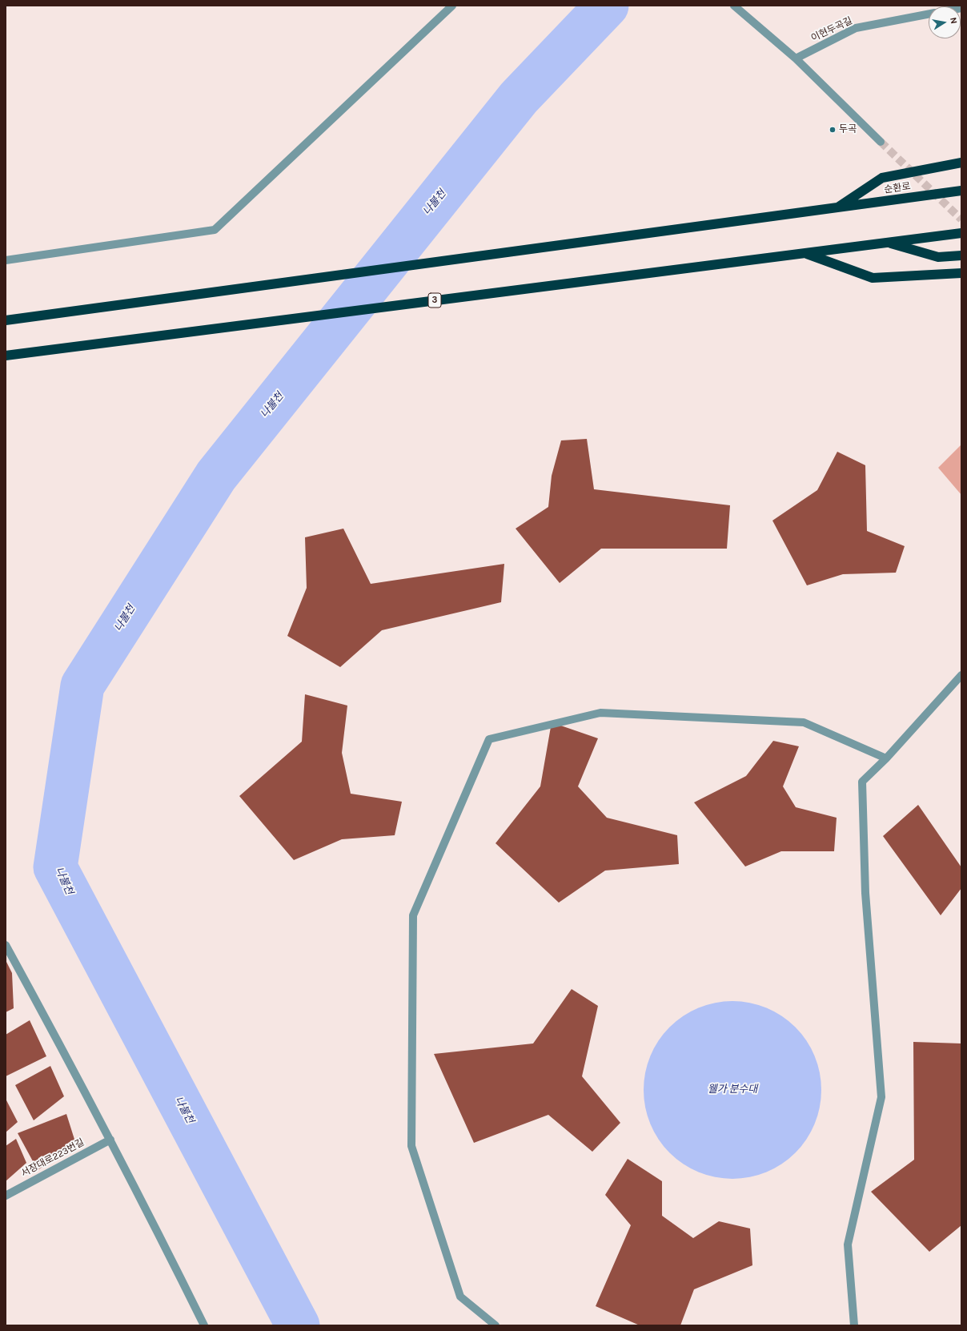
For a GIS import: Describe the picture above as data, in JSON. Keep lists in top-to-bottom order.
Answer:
{
  "streets": {
    "highway": ["순환로", "3"],
    "street": ["이현두곡길", "서장대로223번길"]
  },
  "water": ["나불천", "웰가 분수대"],
  "places": ["두곡"],
  "north": "right"
}
